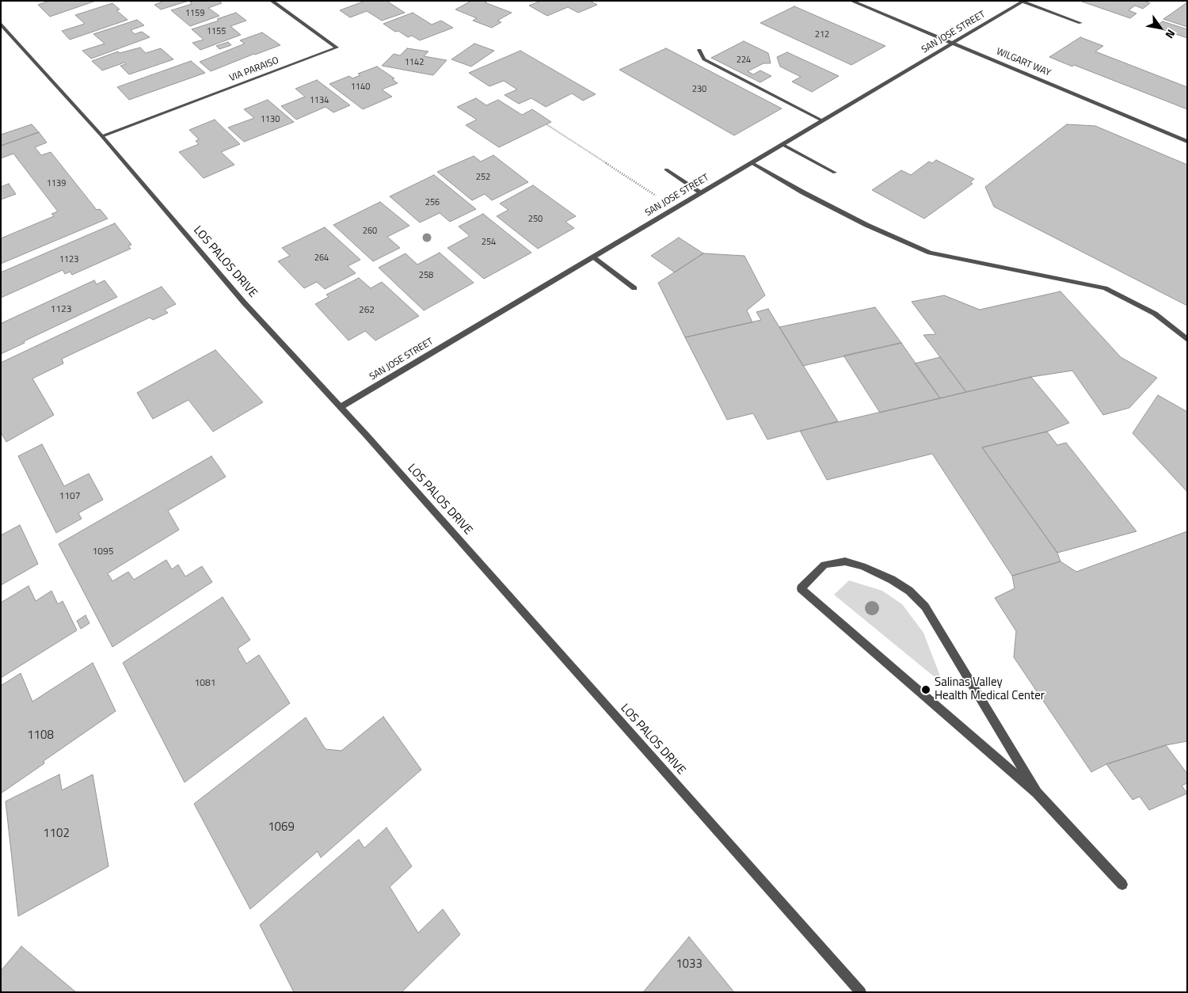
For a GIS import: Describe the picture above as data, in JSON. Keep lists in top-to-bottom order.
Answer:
{
  "streets": {
    "street": [
      "SAN JOSE STREET",
      "WILGART WAY",
      "VIA PARAISO",
      "LOS PALOS DRIVE"
    ]
  },
  "crossings": [
    ["SAN JOSE STREET", "WILGART WAY"],
    ["SAN JOSE STREET", "LOS PALOS DRIVE"],
    ["VIA PARAISO", "LOS PALOS DRIVE"]
  ],
  "places": ["Salinas Valley Health Medical Center"],
  "house_numbers": [
    "1159",
    "1155",
    "212",
    "224",
    "1142",
    "1140",
    "230",
    "1134",
    "1130",
    "252",
    "1139",
    "256",
    "250",
    "260",
    "254",
    "264",
    "1123",
    "258",
    "1123",
    "262",
    "1107",
    "1095",
    "1081",
    "1108",
    "1069",
    "1102",
    "1033"
  ],
  "north": "bottom right"
}
